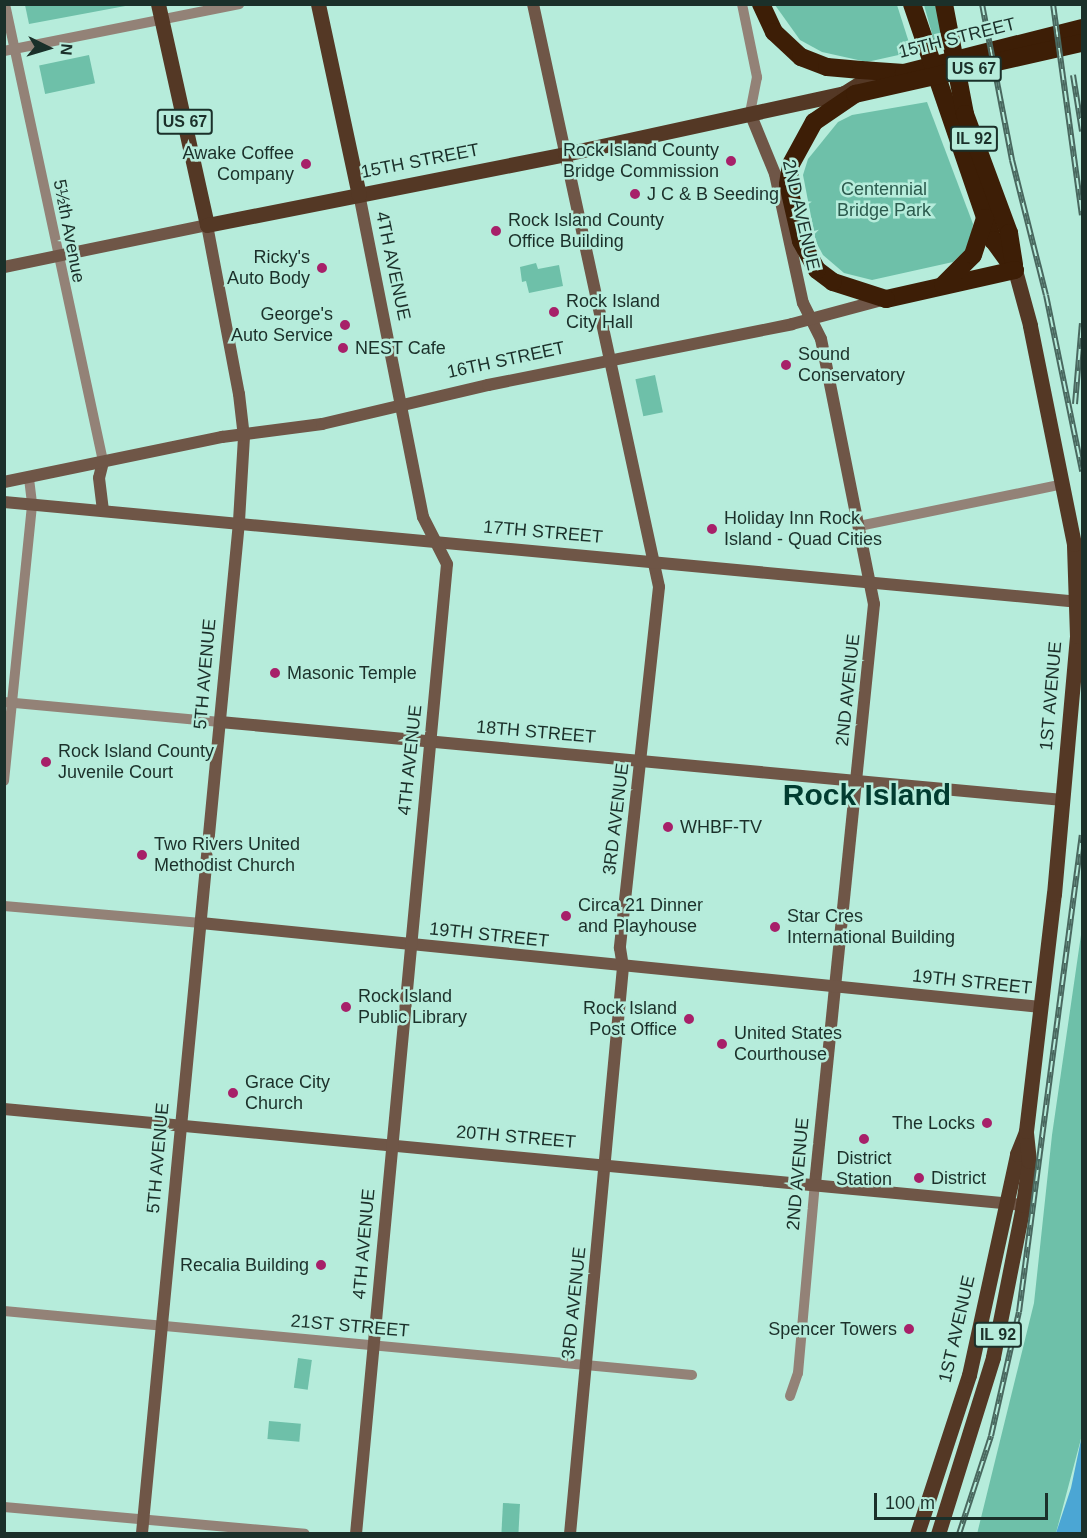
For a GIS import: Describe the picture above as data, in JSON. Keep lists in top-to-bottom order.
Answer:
{
  "streets": {
    "highway": [
      "15TH STREET",
      "US 67",
      "IL 92",
      "16TH STREET",
      "1ST AVENUE"
    ],
    "main road": ["4TH AVENUE", "5TH AVENUE"],
    "street": [
      "2ND AVENUE",
      "5½th Avenue",
      "17TH STREET",
      "18TH STREET",
      "3RD AVENUE",
      "19TH STREET",
      "20TH STREET",
      "21ST STREET"
    ]
  },
  "crossings": [
    ["15TH STREET", "2ND AVENUE"],
    ["15TH STREET", "5½th Avenue"],
    ["15TH STREET", "4TH AVENUE"],
    ["15TH STREET", "5TH AVENUE"],
    ["15TH STREET", "3RD AVENUE"],
    ["2ND AVENUE", "16TH STREET"],
    ["2ND AVENUE", "17TH STREET"],
    ["2ND AVENUE", "18TH STREET"],
    ["2ND AVENUE", "19TH STREET"],
    ["2ND AVENUE", "20TH STREET"],
    ["5½th Avenue", "16TH STREET"],
    ["4TH AVENUE", "16TH STREET"],
    ["4TH AVENUE", "17TH STREET"],
    ["4TH AVENUE", "18TH STREET"],
    ["4TH AVENUE", "19TH STREET"],
    ["4TH AVENUE", "20TH STREET"],
    ["4TH AVENUE", "21ST STREET"],
    ["16TH STREET", "5TH AVENUE"],
    ["16TH STREET", "1ST AVENUE"],
    ["16TH STREET", "3RD AVENUE"],
    ["17TH STREET", "5TH AVENUE"],
    ["17TH STREET", "1ST AVENUE"],
    ["17TH STREET", "3RD AVENUE"],
    ["5TH AVENUE", "18TH STREET"],
    ["5TH AVENUE", "19TH STREET"],
    ["5TH AVENUE", "20TH STREET"],
    ["5TH AVENUE", "21ST STREET"],
    ["1ST AVENUE", "18TH STREET"],
    ["1ST AVENUE", "19TH STREET"],
    ["1ST AVENUE", "20TH STREET"],
    ["18TH STREET", "3RD AVENUE"],
    ["3RD AVENUE", "19TH STREET"],
    ["3RD AVENUE", "20TH STREET"],
    ["3RD AVENUE", "21ST STREET"]
  ],
  "districts": ["Rock Island"],
  "parks": ["Centennial Bridge Park"],
  "places": [
    "Rock Island County Bridge Commission",
    "Awake Coffee Company",
    "J C & B Seeding",
    "Rock Island County Office Building",
    "Ricky's Auto Body",
    "Rock Island City Hall",
    "George's Auto Service",
    "NEST Cafe",
    "Sound Conservatory",
    "Holiday Inn Rock Island - Quad Cities",
    "Masonic Temple",
    "Rock Island County Juvenile Court",
    "WHBF-TV",
    "Two Rivers United Methodist Church",
    "Circa 21 Dinner and Playhouse",
    "Star Cres International Building",
    "Rock Island Public Library",
    "Rock Island Post Office",
    "United States Courthouse",
    "Grace City Church",
    "The Locks",
    "District Station",
    "District",
    "Recalia Building",
    "Spencer Towers"
  ],
  "scale_bar": "100 m",
  "north": "right"
}
